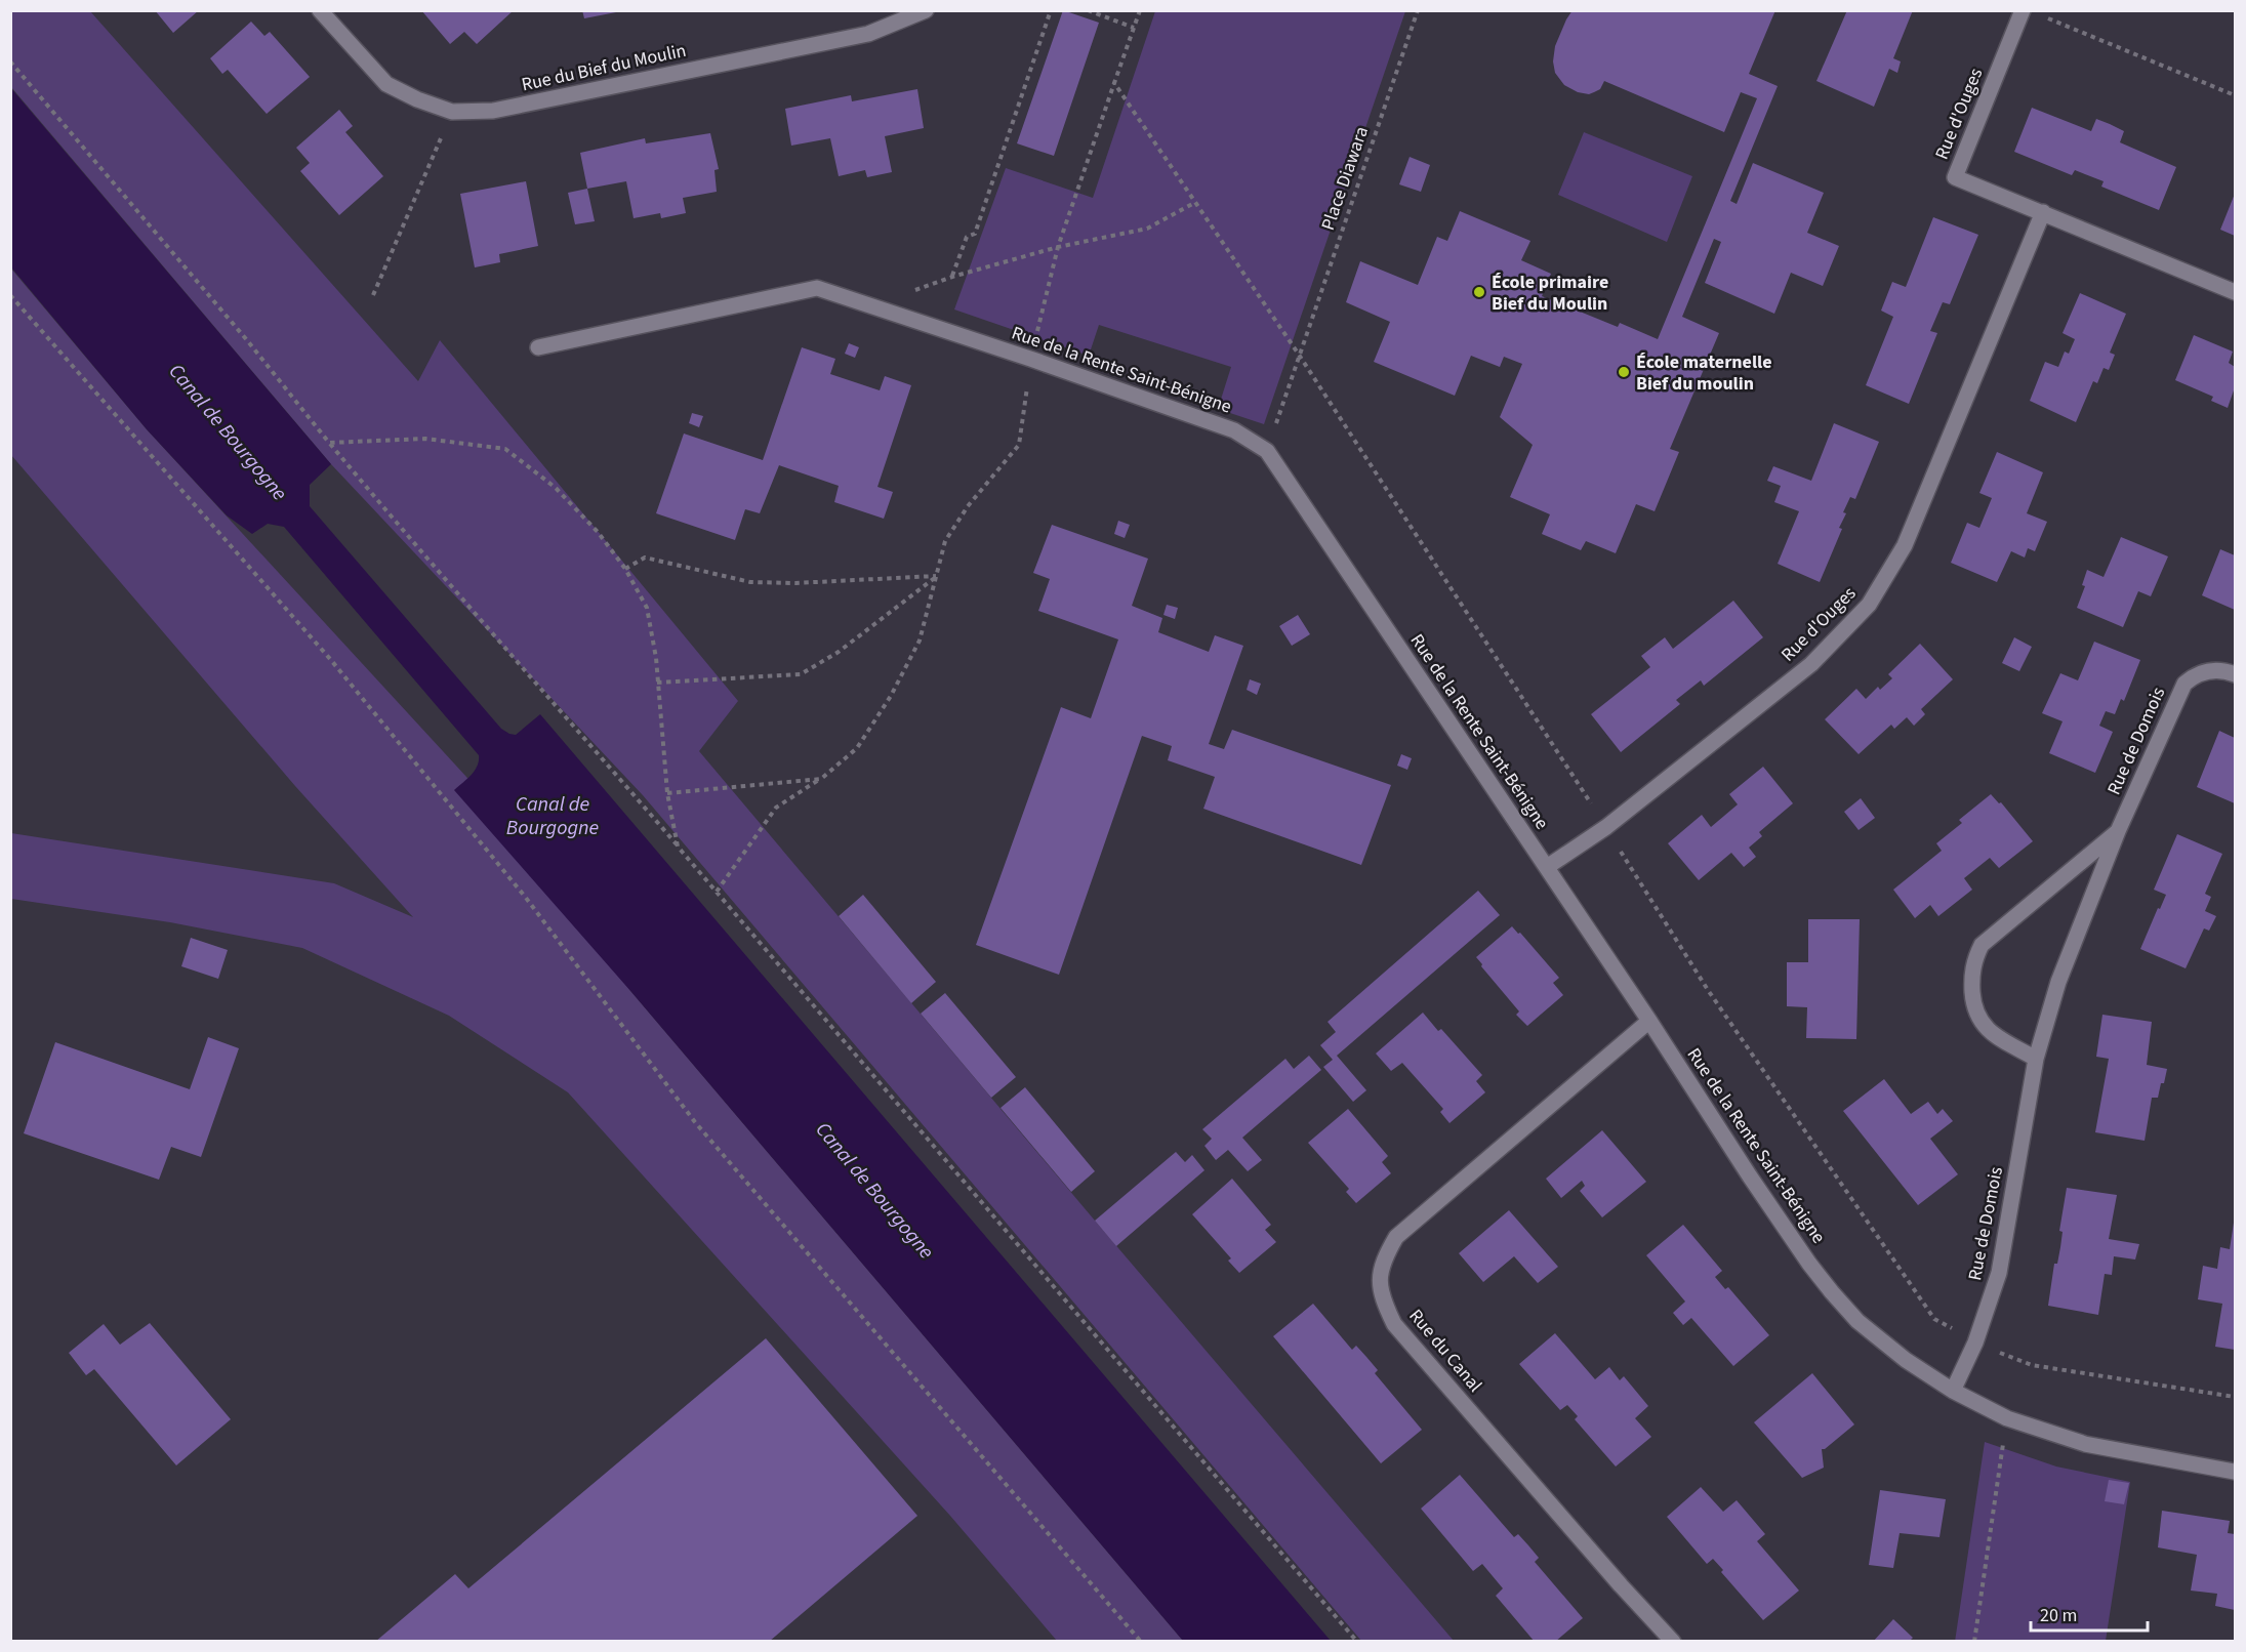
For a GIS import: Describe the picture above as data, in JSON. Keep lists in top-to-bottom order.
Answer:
{
  "streets": {
    "street": [
      "Rue du Bief du Moulin",
      "Rue d'Ouges",
      "Rue de la Rente Saint-Bénigne",
      "Rue de Domois",
      "Rue du Canal"
    ],
    "path": ["Place Diawara"]
  },
  "crossings": [
    ["Rue d'Ouges", "Rue de la Rente Saint-Bénigne"],
    ["Place Diawara", "Rue de la Rente Saint-Bénigne"],
    ["Rue de la Rente Saint-Bénigne", "Rue de Domois"],
    ["Rue de la Rente Saint-Bénigne", "Rue du Canal"]
  ],
  "water": ["Canal de Bourgogne"],
  "places": ["École primaire Bief du Moulin", "École maternelle Bief du moulin"],
  "scale_bar": "20 m"
}
